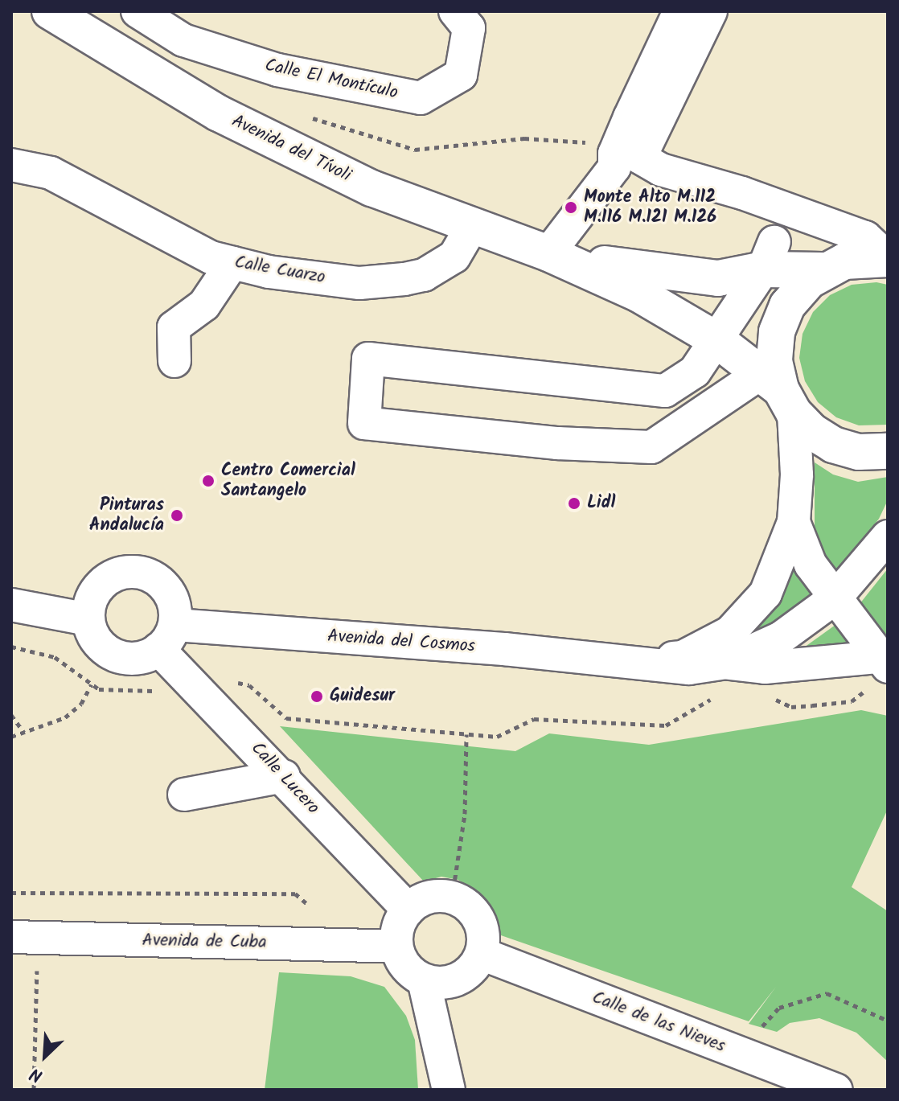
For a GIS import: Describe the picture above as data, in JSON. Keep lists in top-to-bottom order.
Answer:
{
  "streets": {
    "main road": ["Avenida del Tívoli"],
    "street": [
      "Calle El Montículo",
      "Calle Cuarzo",
      "Avenida del Cosmos",
      "Calle Lucero",
      "Avenida de Cuba",
      "Calle de las Nieves"
    ]
  },
  "crossings": [
    ["Avenida del Tívoli", "Calle Cuarzo"],
    ["Avenida del Cosmos", "Calle Lucero"],
    ["Calle Lucero", "Avenida de Cuba"],
    ["Calle Lucero", "Calle de las Nieves"],
    ["Avenida de Cuba", "Calle de las Nieves"]
  ],
  "places": [
    "Monte Alto M.112 M.116 M.121 M.126",
    "Centro Comercial Santangelo",
    "Lidl",
    "Pinturas Andalucía",
    "Guidesur"
  ],
  "north": "bottom left"
}
